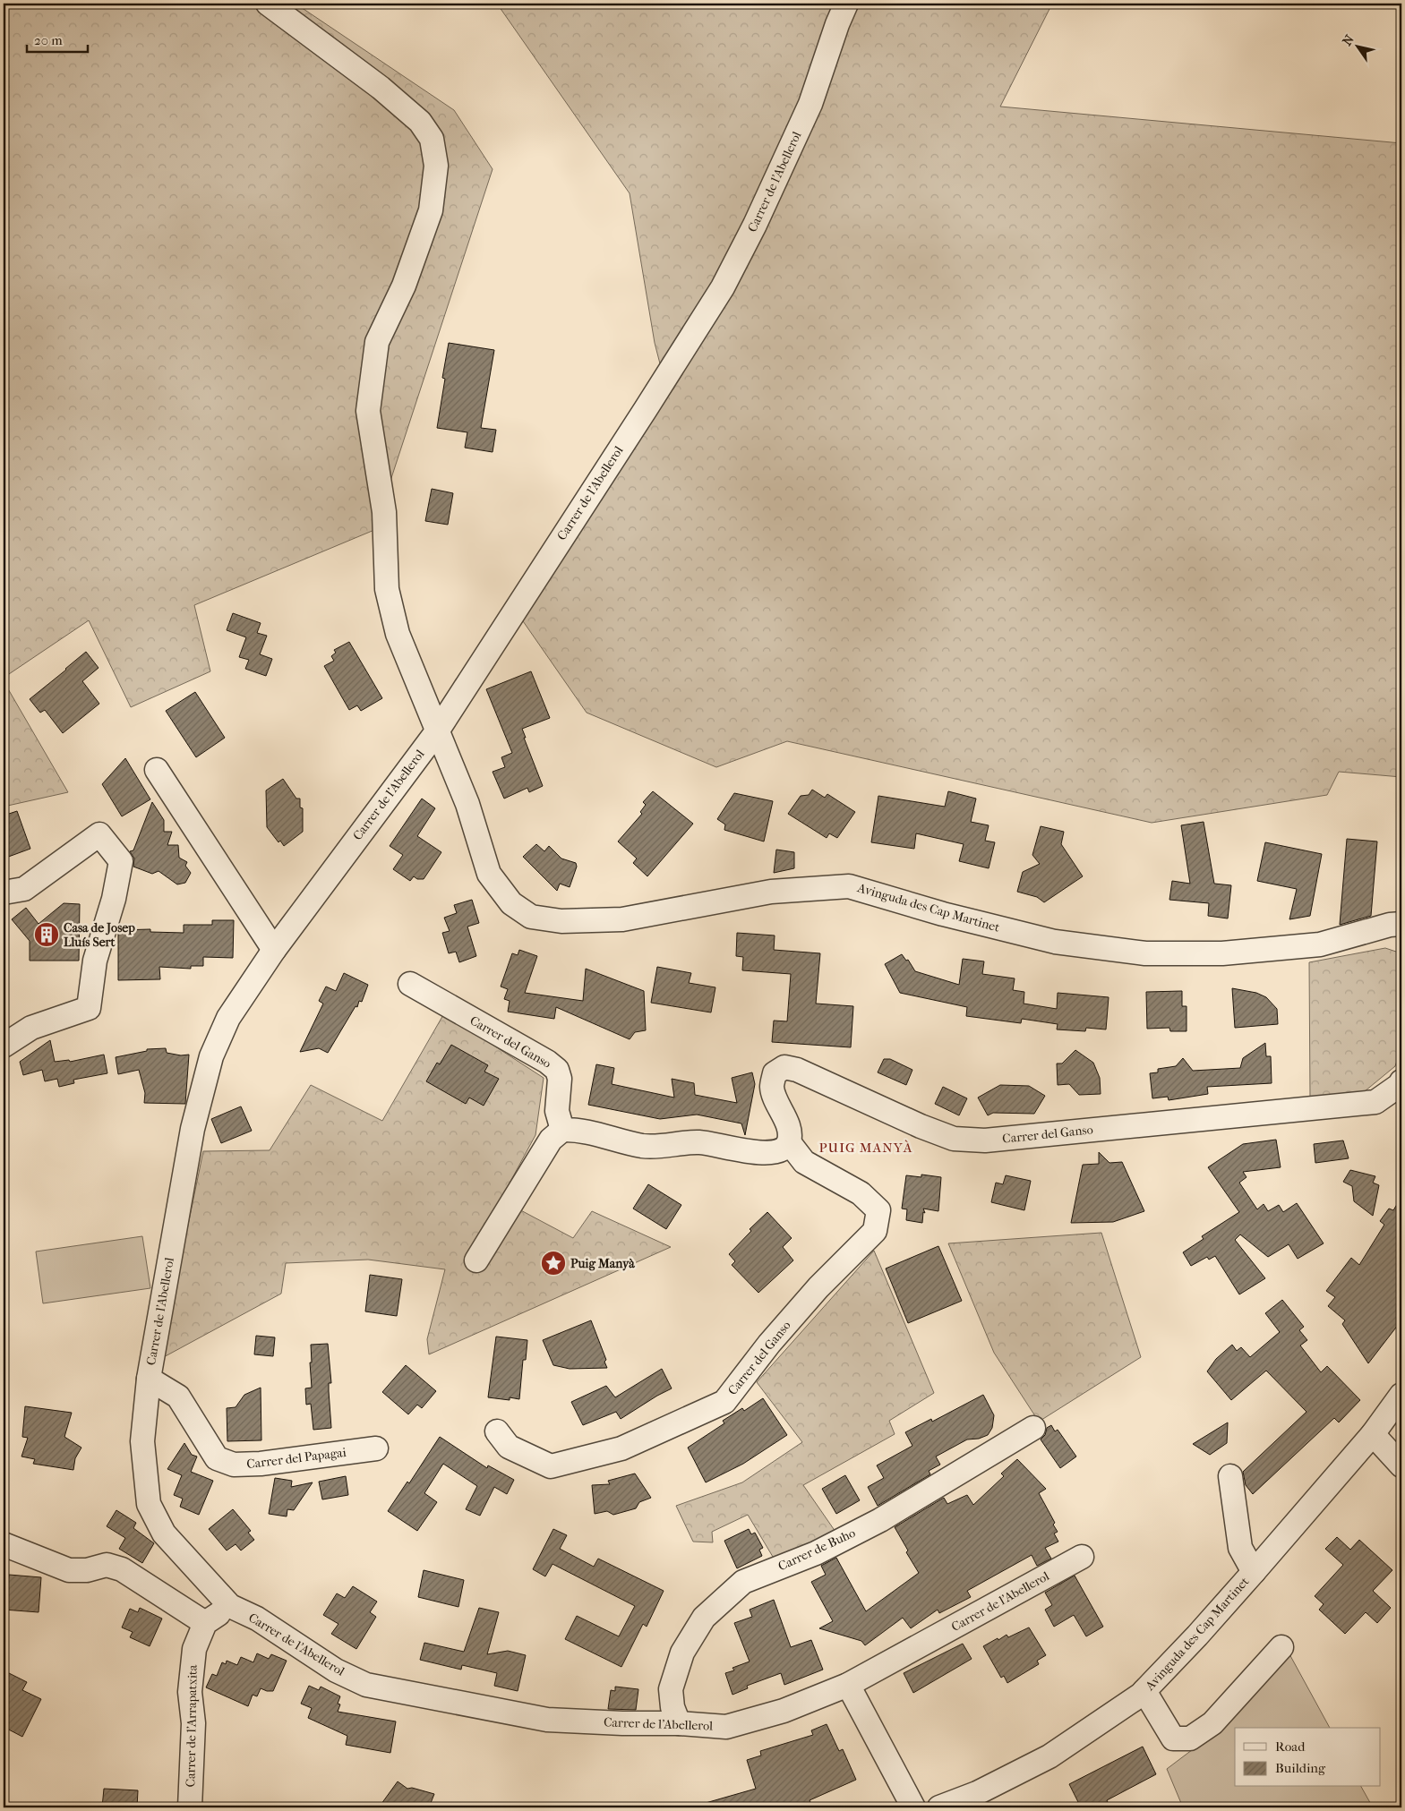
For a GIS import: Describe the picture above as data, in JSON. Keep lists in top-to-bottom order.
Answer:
{
  "streets": {
    "street": [
      "Carrer de l'Abellerol",
      "Avinguda des Cap Martinet",
      "Carrer del Ganso",
      "Carrer del Papagai",
      "Carrer de Buho",
      "Carrer de l'Arrapatxita"
    ]
  },
  "crossings": [
    ["Carrer de l'Abellerol", "Avinguda des Cap Martinet"],
    ["Carrer de l'Abellerol", "Carrer del Papagai"],
    ["Carrer de l'Abellerol", "Carrer de Buho"]
  ],
  "districts": ["PUIG MANYÀ"],
  "places": {
    "building": ["Casa de Josep Lluís Sert"],
    "place": ["Puig Manyà"]
  },
  "legend": ["Road", "Building"],
  "scale_bar": "20 m",
  "north": "top left"
}
